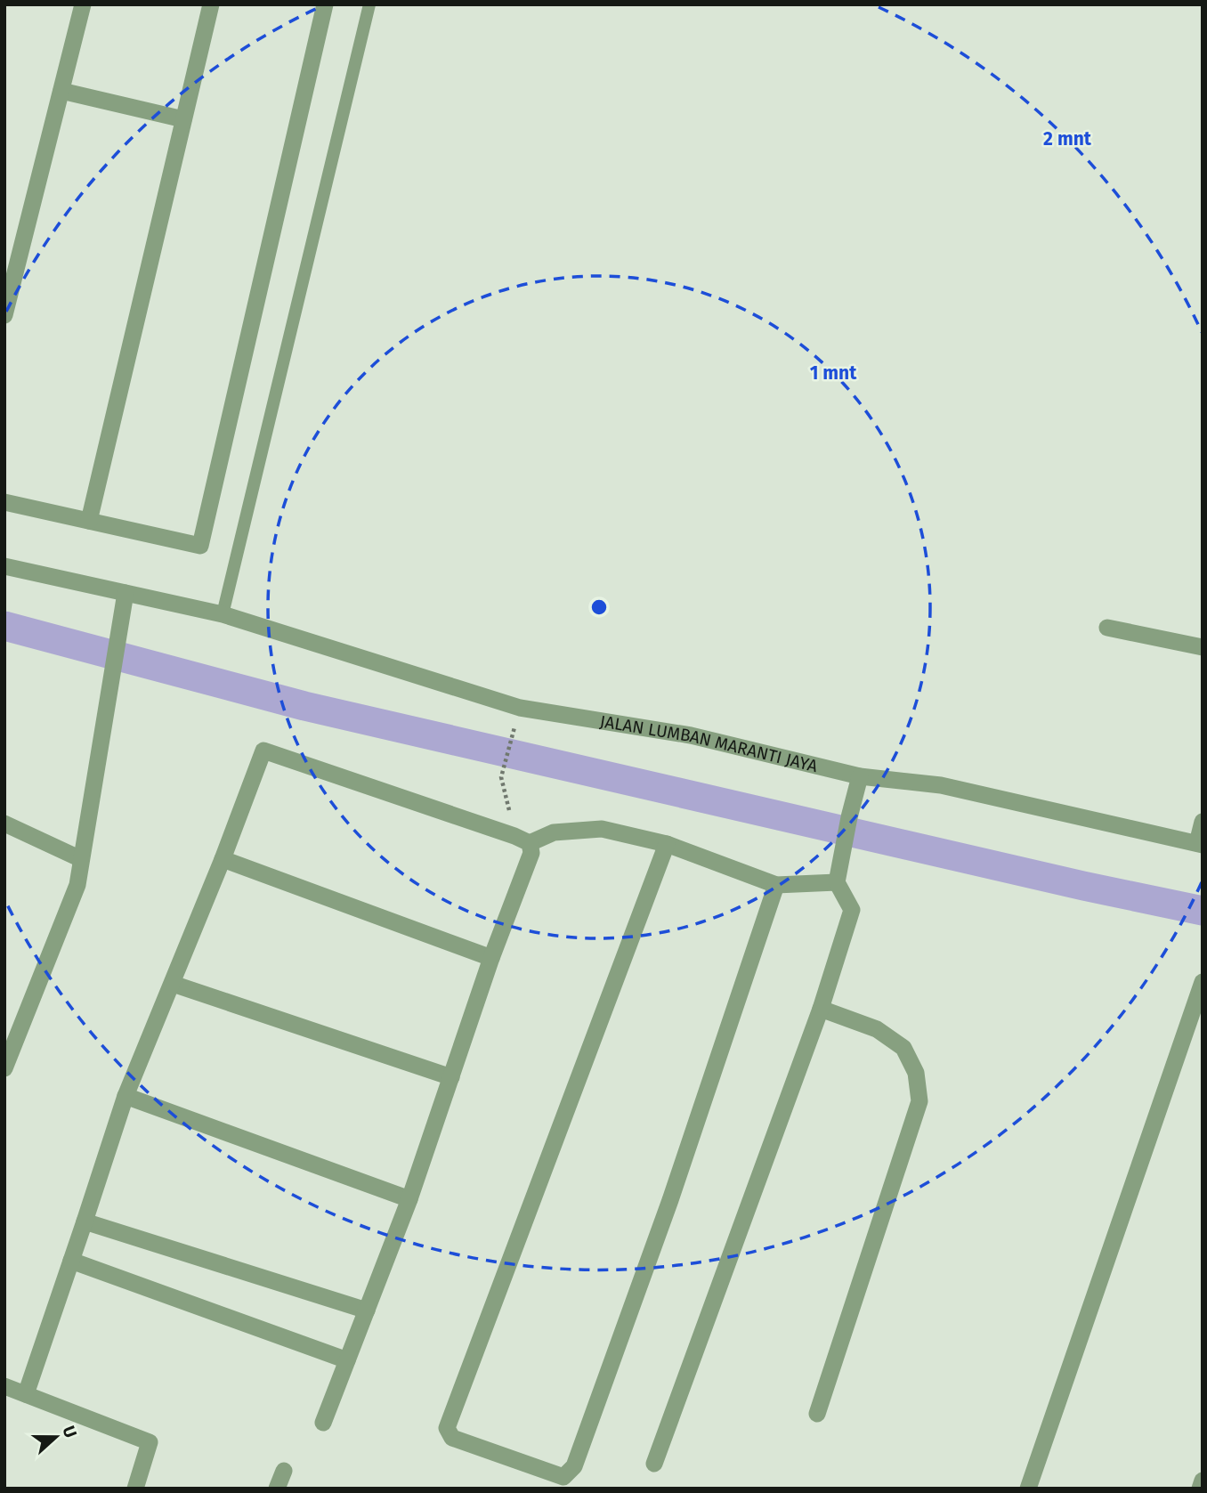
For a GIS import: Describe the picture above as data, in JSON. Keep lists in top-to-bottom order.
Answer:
{
  "streets": {
    "street": ["JALAN LUMBAN MARANTI JAYA"]
  },
  "north": "right",
  "rings": ["2 mnt", "1 mnt"]
}
